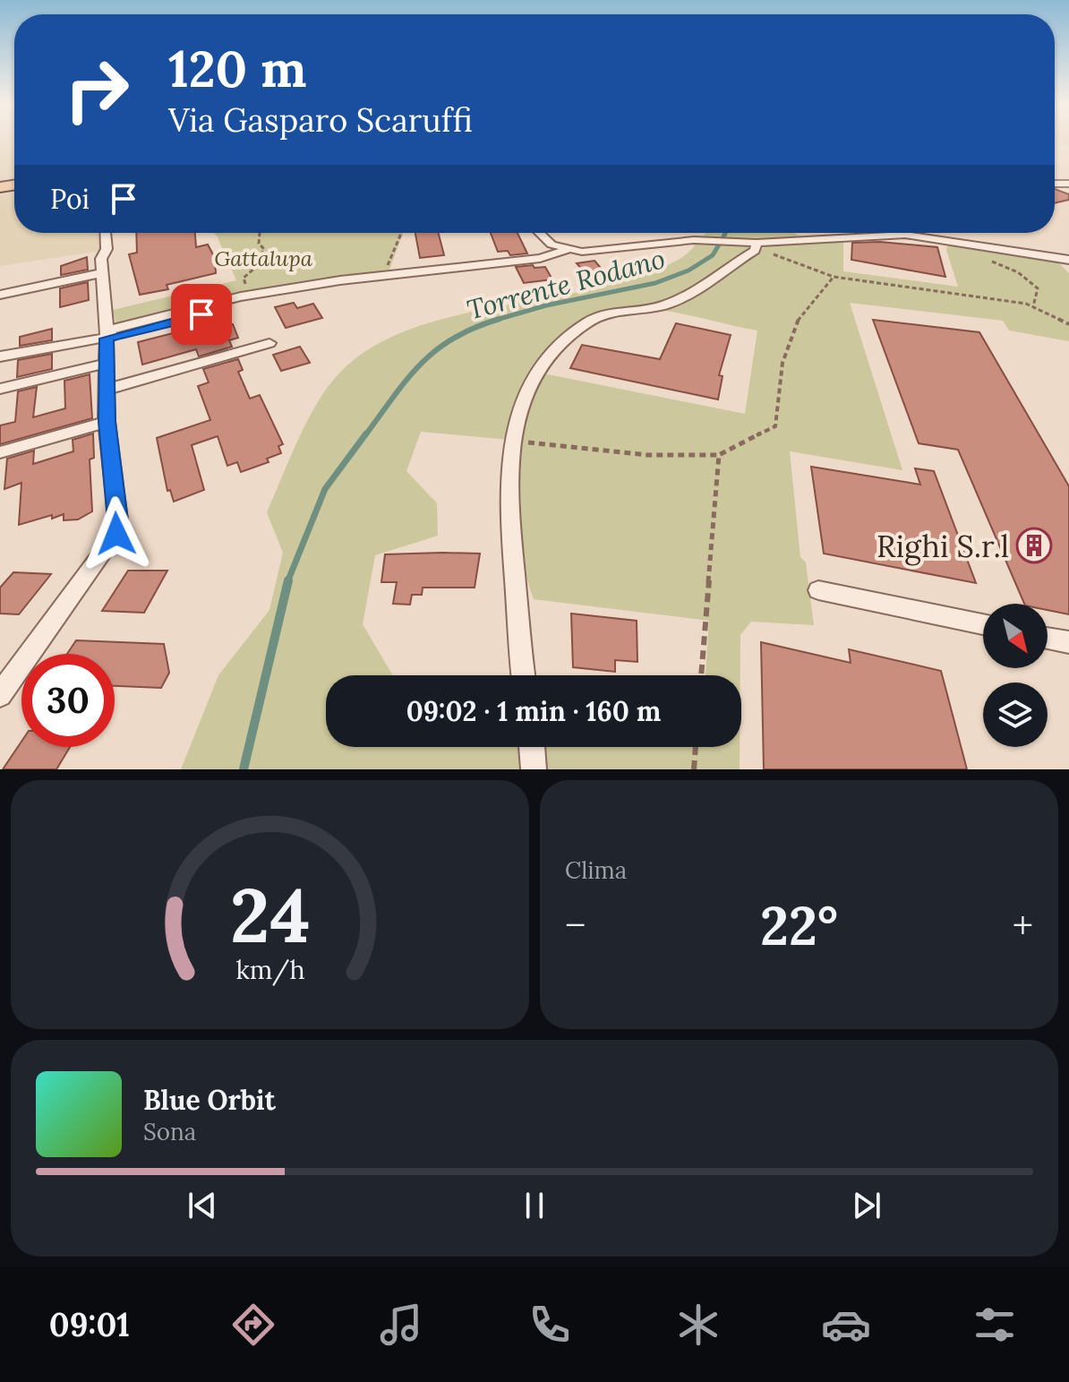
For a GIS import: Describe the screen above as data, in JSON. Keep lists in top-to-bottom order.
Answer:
{
  "water": ["Torrente Rodano"],
  "parks": ["Gattalupa"],
  "places": {
    "building": ["Righi S.r.l"]
  },
  "north": "bottom right",
  "page": {
    "turn": ["120 m", "Via Gasparo Scaruffi"],
    "then": "Poi",
    "limit": "30",
    "trip": "09:02 · 1 min · 160 m",
    "tile": "Clima",
    "heat": ["−", "22°", "+"],
    "song": ["Blue Orbit", "Sona"],
    "tabs": "09:01",
    "gauge": ["24", "km/h"]
  }
}
